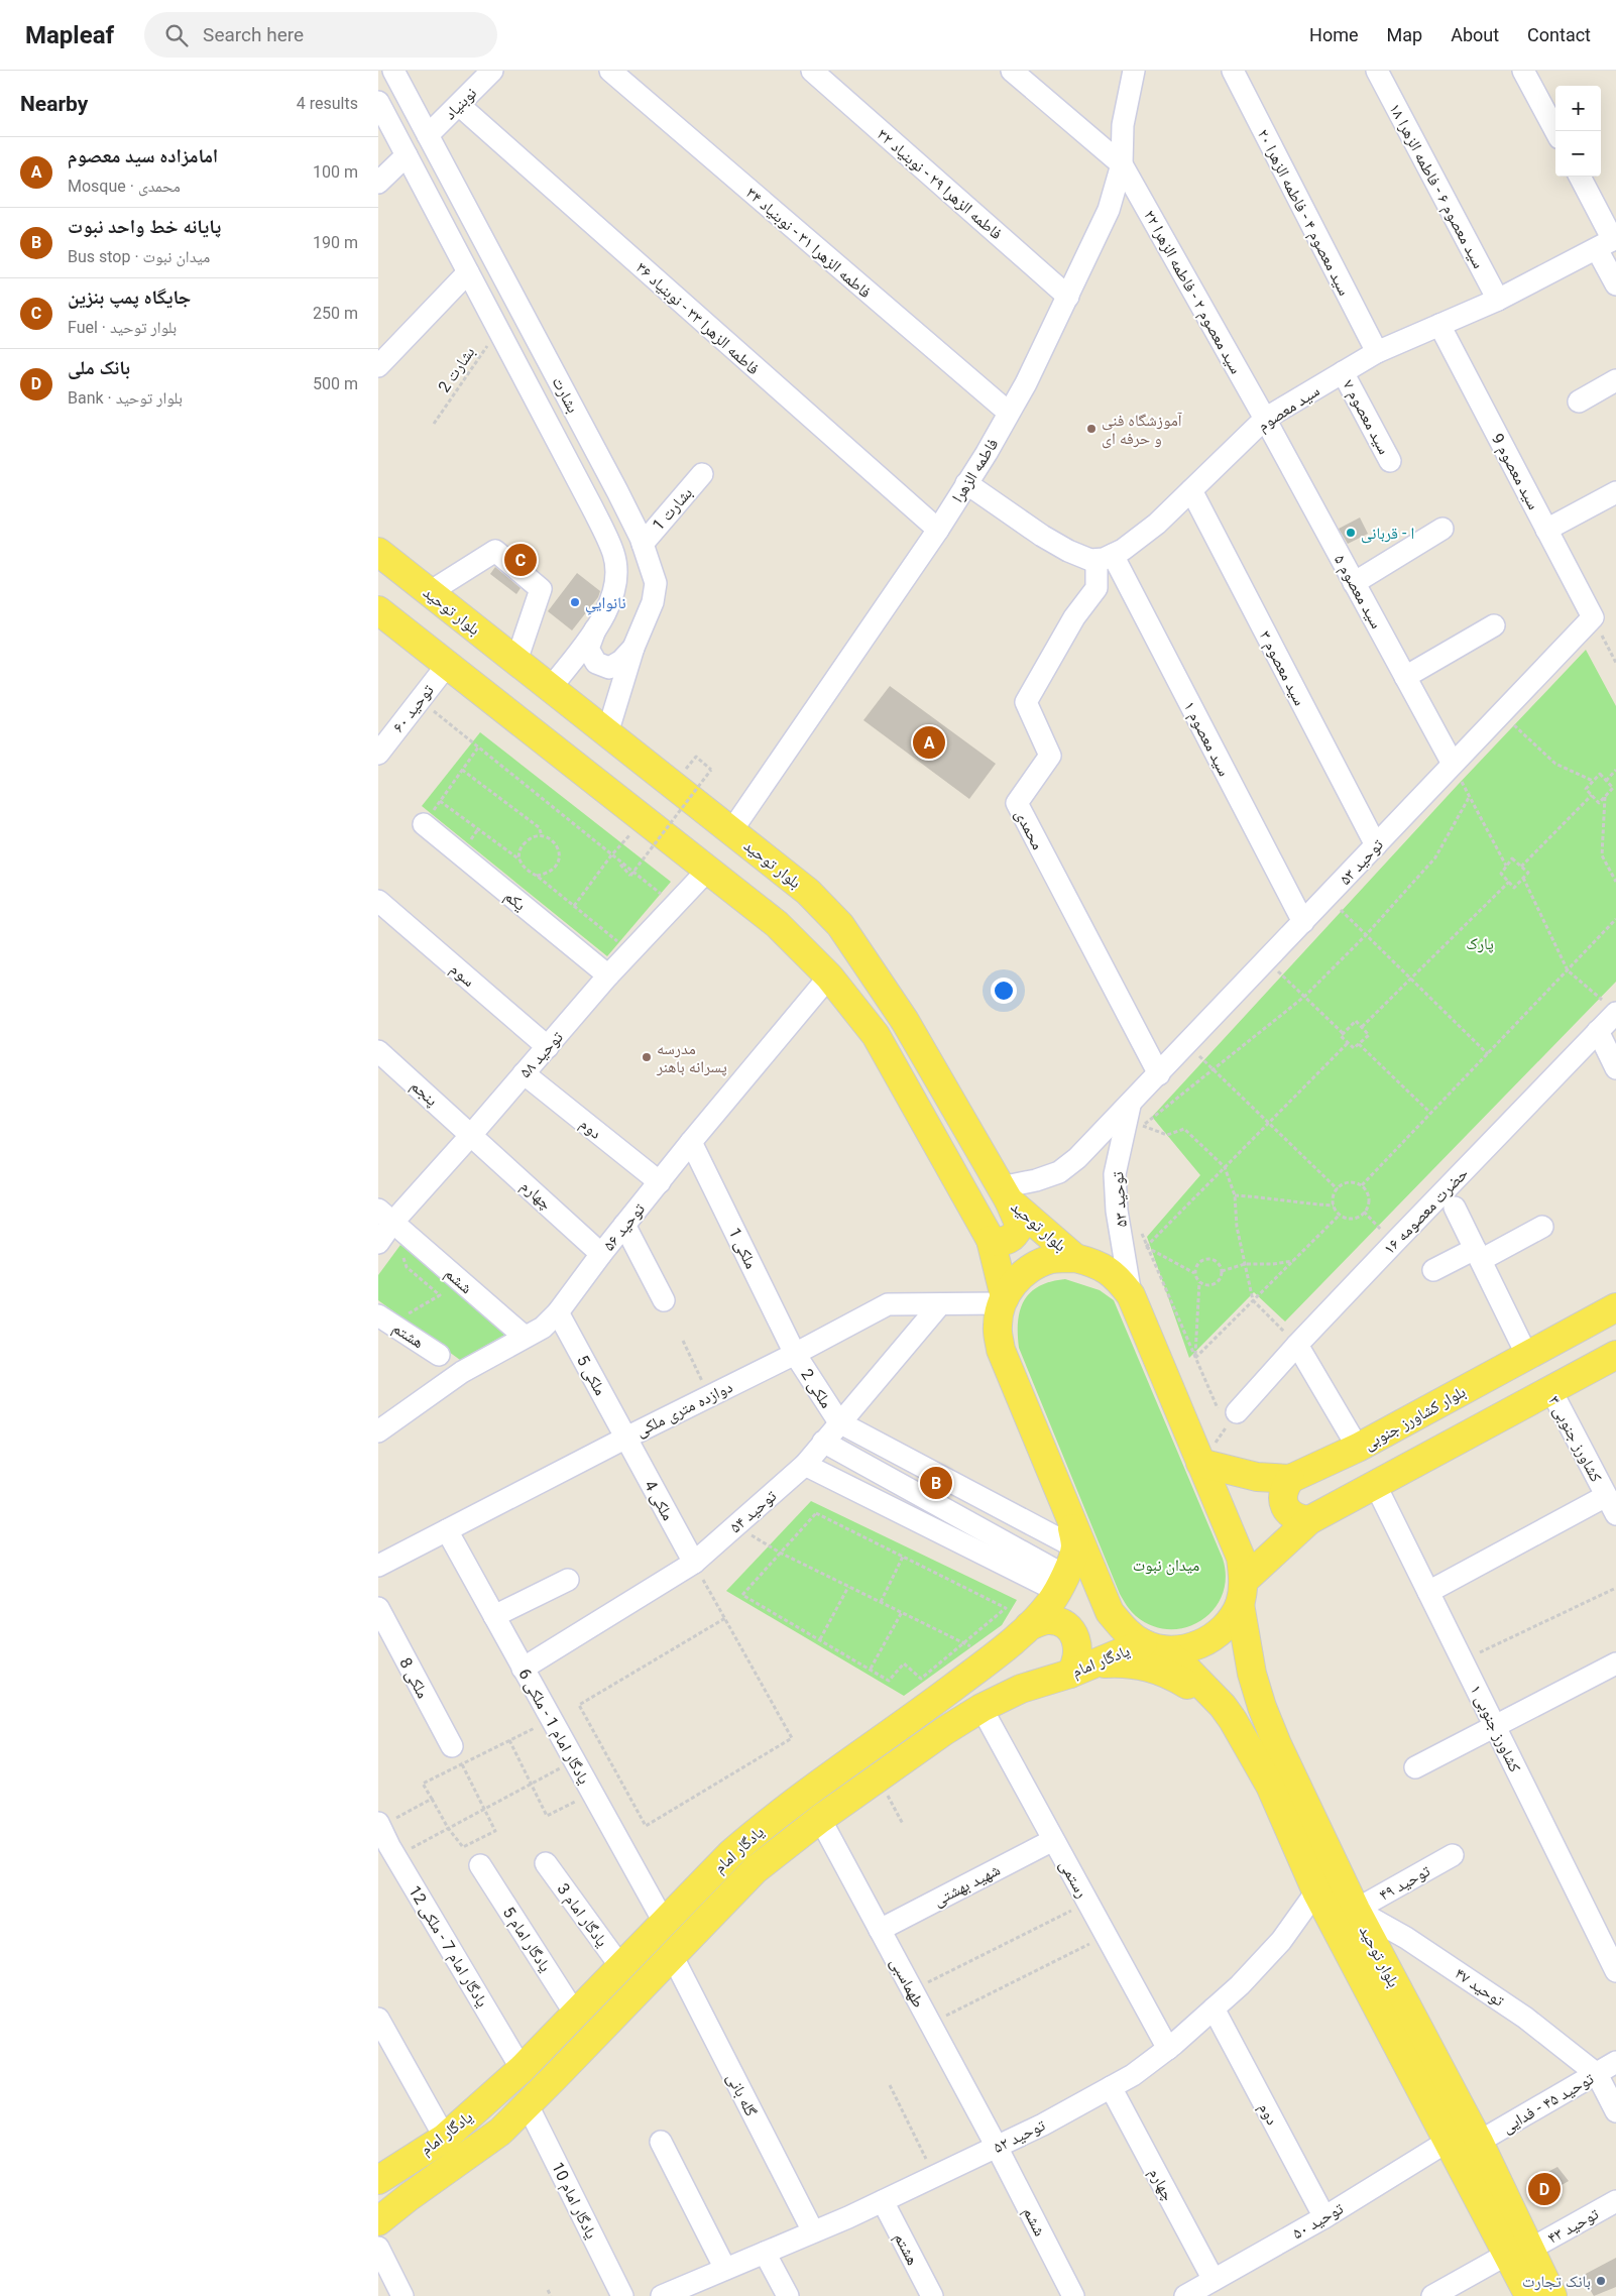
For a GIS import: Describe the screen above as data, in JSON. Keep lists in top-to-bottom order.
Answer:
{
  "streets": {
    "main road": ["بلوار توحید", "بلوار کشاورز جنوبی", "یادگار امام"],
    "street": [
      "نوبنیاد",
      "فاطمه الزهرا ۲۹ - نوبنیاد ۳۲",
      "سید معصوم ۶ - فاطمه الزهرا ۱۸",
      "سید معصوم ۴ - فاطمه الزهرا ۲۰",
      "فاطمه الزهرا ۳۱ - نوبنیاد ۳۴",
      "سید معصوم ۲ - فاطمه الزهرا ۲۲",
      "فاطمه الزهرا ۳۳ - نوبنیاد ۳۶",
      "بشارت",
      "سید معصوم",
      "سید معصوم ۷",
      "فاطمه الزهرا",
      "سید معصوم 9",
      "بشارت 1",
      "سید معصوم ۵",
      "سید معصوم ۳",
      "توحید ۶۰",
      "سید معصوم ۱",
      "محمدی",
      "توحید ۵۳",
      "یکم",
      "سوم",
      "توحید ۵۸",
      "پنجم",
      "دوم",
      "چهارم",
      "حضرت معصومه ۱۶",
      "توحید ۵۶",
      "ملکی 1",
      "ششم",
      "هشتم",
      "ملکی 5",
      "ملکی 2",
      "دوازده متری ملکی",
      "کشاورز جنوبی ۳",
      "ملکی 4",
      "توحید ۵۴",
      "ملکی 8",
      "یادگار امام 1 - ملکی 6",
      "کشاورز جنوبی ۱",
      "رستمی",
      "توحید ۴۹",
      "شهید بهشتی",
      "یادگار امام 3",
      "یادگار امام 5",
      "یادگار امام 7 - ملکی 12",
      "طهماسبی",
      "توحید ۴۷",
      "گله بانی",
      "توحید ۴۵ - فدایی",
      "توحید ۵۲",
      "یادگار امام 10",
      "توحید ۵۰",
      "توحید ۴۳"
    ],
    "path": ["بشارت 2"]
  },
  "crossings": [
    ["نوبنیاد", "فاطمه الزهرا ۳۳ - نوبنیاد ۳۶"],
    ["نوبنیاد", "بشارت"],
    ["فاطمه الزهرا ۲۹ - نوبنیاد ۳۲", "فاطمه الزهرا"],
    ["سید معصوم ۶ - فاطمه الزهرا ۱۸", "سید معصوم"],
    ["سید معصوم ۴ - فاطمه الزهرا ۲۰", "سید معصوم"],
    ["فاطمه الزهرا ۳۱ - نوبنیاد ۳۴", "فاطمه الزهرا"],
    ["سید معصوم ۲ - فاطمه الزهرا ۲۲", "سید معصوم"],
    ["سید معصوم ۲ - فاطمه الزهرا ۲۲", "فاطمه الزهرا"],
    ["سید معصوم ۲ - فاطمه الزهرا ۲۲", "سید معصوم ۵"],
    ["فاطمه الزهرا ۳۳ - نوبنیاد ۳۶", "فاطمه الزهرا"],
    ["بشارت 2", "بشارت"],
    ["بشارت", "بشارت 1"],
    ["بشارت", "بلوار توحید"],
    ["سید معصوم", "سید معصوم ۷"],
    ["سید معصوم", "سید معصوم 9"],
    ["سید معصوم", "سید معصوم ۵"],
    ["سید معصوم", "سید معصوم ۳"],
    ["سید معصوم", "سید معصوم ۱"],
    ["سید معصوم", "محمدی"],
    ["فاطمه الزهرا", "بلوار توحید"],
    ["سید معصوم 9", "توحید ۵۳"],
    ["سید معصوم ۵", "توحید ۵۳"],
    ["بلوار توحید", "توحید ۵۳"],
    ["بلوار توحید", "یادگار امام"],
    ["بلوار توحید", "توحید ۴۹"],
    ["بلوار توحید", "توحید ۴۷"],
    ["بلوار توحید", "توحید ۴۵ - فدایی"],
    ["بلوار توحید", "توحید ۵۲"],
    ["بلوار توحید", "توحید ۵۰"],
    ["بلوار توحید", "توحید ۴۳"],
    ["سید معصوم ۳", "توحید ۵۳"],
    ["سید معصوم ۱", "محمدی"],
    ["سید معصوم ۱", "توحید ۵۳"],
    ["محمدی", "توحید ۵۳"],
    ["یکم", "توحید ۵۸"],
    ["سوم", "توحید ۵۸"],
    ["توحید ۵۸", "پنجم"],
    ["توحید ۵۸", "دوم"],
    ["توحید ۵۸", "چهارم"],
    ["توحید ۵۸", "ششم"],
    ["پنجم", "چهارم"],
    ["دوم", "توحید ۵۶"],
    ["دوم", "توحید ۵۲"],
    ["دوم", "توحید ۵۰"],
    ["چهارم", "توحید ۵۶"],
    ["چهارم", "توحید ۵۲"],
    ["چهارم", "توحید ۵۰"],
    ["توحید ۵۶", "ملکی 1"],
    ["توحید ۵۶", "ششم"],
    ["توحید ۵۶", "ملکی 5"],
    ["ملکی 1", "ملکی 2"],
    ["ملکی 1", "دوازده متری ملکی"],
    ["ششم", "طهماسبی"],
    ["ششم", "توحید ۵۲"],
    ["هشتم", "توحید ۵۲"],
    ["ملکی 5", "دوازده متری ملکی"],
    ["ملکی 5", "ملکی 4"],
    ["ملکی 2", "دوازده متری ملکی"],
    ["ملکی 2", "توحید ۵۴"],
    ["دوازده متری ملکی", "ملکی 4"],
    ["دوازده متری ملکی", "توحید ۵۴"],
    ["دوازده متری ملکی", "یادگار امام 1 - ملکی 6"],
    ["ملکی 4", "توحید ۵۴"],
    ["توحید ۵۴", "یادگار امام 1 - ملکی 6"],
    ["یادگار امام", "یادگار امام 1 - ملکی 6"],
    ["یادگار امام", "رستمی"],
    ["یادگار امام", "یادگار امام 3"],
    ["یادگار امام", "یادگار امام 5"],
    ["یادگار امام", "یادگار امام 7 - ملکی 12"],
    ["یادگار امام", "طهماسبی"],
    ["یادگار امام", "گله بانی"],
    ["یادگار امام", "یادگار امام 10"],
    ["رستمی", "شهید بهشتی"],
    ["رستمی", "توحید ۵۲"],
    ["توحید ۴۹", "توحید ۴۷"],
    ["شهید بهشتی", "طهماسبی"],
    ["طهماسبی", "توحید ۵۲"],
    ["توحید ۴۷", "توحید ۴۵ - فدایی"],
    ["گله بانی", "توحید ۵۲"]
  ],
  "parks": ["پارک", "میدان نبوت"],
  "places": [
    "آموزشگاه فنی و حرفه ای",
    "ا - قربانی",
    "نانواییِ",
    "مدرسه پسرانه باهنر",
    "بانک تجارت"
  ],
  "page": {
    "header": "Mapleaf",
    "search": "Search here",
    "nav": [
      "Home",
      "Map",
      "About",
      "Contact"
    ],
    "heading": ["Nearby", "4 results"],
    "map_buttons": ["+", "−"],
    "list": [
      {
        "mark": "A",
        "name": "امامزاده سید معصوم",
        "note": "Mosque · محمدی",
        "value": "100 m"
      },
      {
        "mark": "B",
        "name": "پایانه خط واحد نبوت",
        "note": "Bus stop · میدان نبوت",
        "value": "190 m"
      },
      {
        "mark": "C",
        "name": "جایگاه پمپ بنزین",
        "note": "Fuel · بلوار توحید",
        "value": "250 m"
      },
      {
        "mark": "D",
        "name": "بانک ملی",
        "note": "Bank · بلوار توحید",
        "value": "500 m"
      }
    ],
    "pins": [
      "C",
      "A",
      "B",
      "D"
    ]
  }
}
